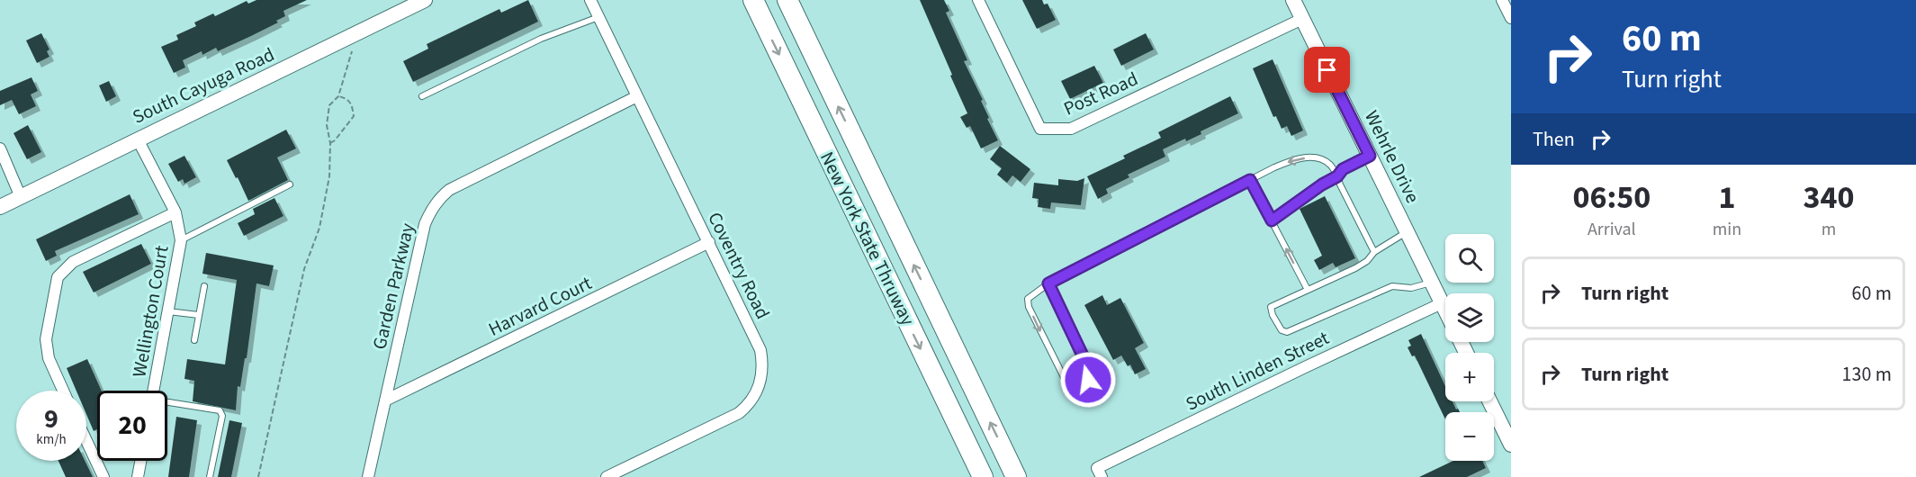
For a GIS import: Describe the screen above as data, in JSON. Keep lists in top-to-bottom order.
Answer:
{
  "streets": {
    "highway": ["New York State Thruway"],
    "street": [
      "South Cayuga Road",
      "Post Road",
      "Wehrle Drive",
      "Coventry Road",
      "Garden Parkway",
      "Harvard Court",
      "Wellington Court",
      "South Linden Street"
    ]
  },
  "crossings": [
    ["South Cayuga Road", "Wellington Court"],
    ["Post Road", "Wehrle Drive"],
    ["Wehrle Drive", "South Linden Street"],
    ["Coventry Road", "Garden Parkway"],
    ["Coventry Road", "Harvard Court"],
    ["Garden Parkway", "Harvard Court"]
  ],
  "page": {
    "turn": ["60 m", "Turn right"],
    "then": "Then",
    "eta": [
      "06:50",
      "Arrival",
      "1",
      "min",
      "340",
      "m"
    ],
    "map_buttons": ["+", "−"],
    "list": [
      {
        "name": "Turn right",
        "value": "60 m"
      },
      {
        "name": "Turn right",
        "value": "130 m"
      }
    ],
    "speed": "9 km/h",
    "limit": "20"
  }
}
